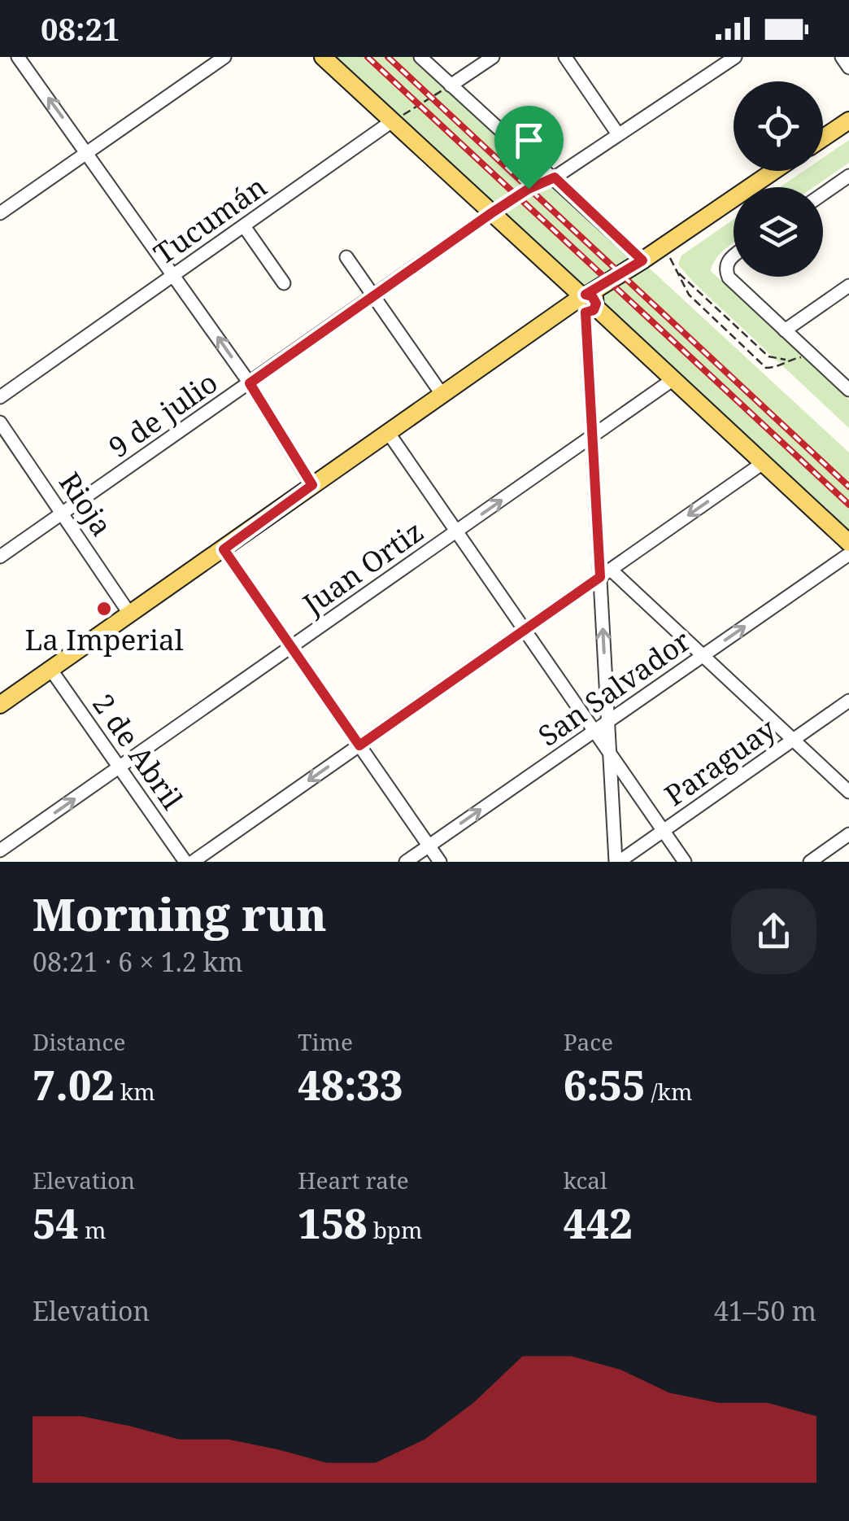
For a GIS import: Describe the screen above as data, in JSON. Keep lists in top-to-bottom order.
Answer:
{
  "streets": {
    "street": [
      "Tucumán",
      "9 de julio",
      "Rioja",
      "Juan Ortiz",
      "San Salvador",
      "2 de Abril",
      "Paraguay"
    ]
  },
  "crossings": [
    ["9 de julio", "Rioja"],
    ["Juan Ortiz", "2 de Abril"]
  ],
  "one_way": ["Juan Ortiz", "San Salvador"],
  "places": ["La Imperial"],
  "page": {
    "status": "08:21",
    "heading": ["Morning run", "08:21 · 6 × 1.2 km"],
    "stats": [
      ["Distance", "7.02 km"],
      ["Time", "48:33"],
      ["Pace", "6:55 /km"],
      ["Elevation", "54 m"],
      ["Heart rate", "158 bpm"],
      ["kcal", "442"]
    ],
    "chart": ["Elevation", "41–50 m"]
  }
}
